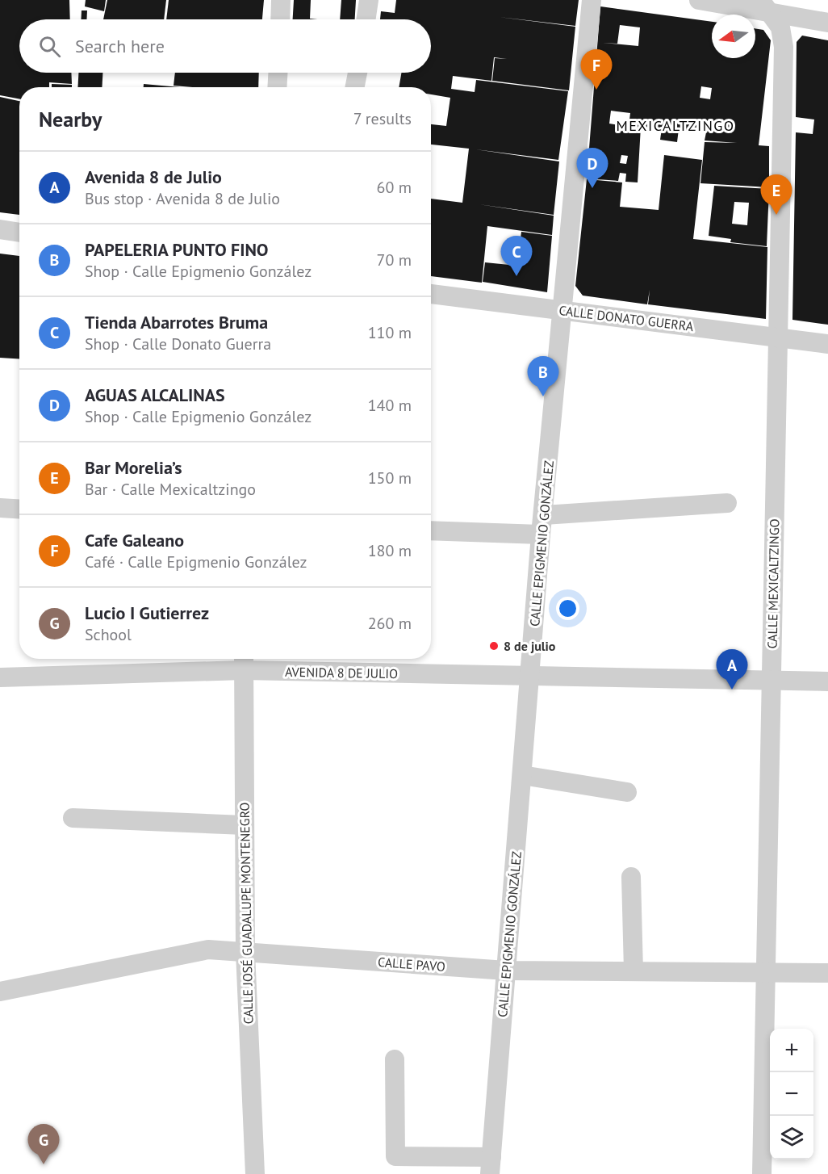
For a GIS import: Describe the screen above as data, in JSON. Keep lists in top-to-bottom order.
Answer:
{
  "streets": {
    "street": [
      "CALLE DONATO GUERRA",
      "CALLE EPIGMENIO GONZÁLEZ",
      "CALLE MEXICALTZINGO",
      "AVENIDA 8 DE JULIO",
      "CALLE JOSÉ GUADALUPE MONTENEGRO",
      "CALLE PAVO"
    ]
  },
  "crossings": [
    ["CALLE DONATO GUERRA", "CALLE EPIGMENIO GONZÁLEZ"],
    ["CALLE DONATO GUERRA", "CALLE MEXICALTZINGO"],
    ["CALLE EPIGMENIO GONZÁLEZ", "AVENIDA 8 DE JULIO"],
    ["CALLE EPIGMENIO GONZÁLEZ", "CALLE PAVO"],
    ["CALLE MEXICALTZINGO", "AVENIDA 8 DE JULIO"],
    ["CALLE MEXICALTZINGO", "CALLE PAVO"],
    ["AVENIDA 8 DE JULIO", "CALLE JOSÉ GUADALUPE MONTENEGRO"],
    ["CALLE JOSÉ GUADALUPE MONTENEGRO", "CALLE PAVO"]
  ],
  "districts": ["MEXICALTZINGO"],
  "places": ["8 de julio"],
  "north": "left",
  "page": {
    "search": "Search here",
    "pins": [
      "F",
      "D",
      "E",
      "C",
      "B",
      "A",
      "G"
    ],
    "heading": ["Nearby", "7 results"],
    "list": [
      {
        "mark": "A",
        "name": "Avenida 8 de Julio",
        "note": "Bus stop · Avenida 8 de Julio",
        "value": "60 m"
      },
      {
        "mark": "B",
        "name": "PAPELERIA PUNTO FINO",
        "note": "Shop · Calle Epigmenio González",
        "value": "70 m"
      },
      {
        "mark": "C",
        "name": "Tienda Abarrotes Bruma",
        "note": "Shop · Calle Donato Guerra",
        "value": "110 m"
      },
      {
        "mark": "D",
        "name": "AGUAS ALCALINAS",
        "note": "Shop · Calle Epigmenio González",
        "value": "140 m"
      },
      {
        "mark": "E",
        "name": "Bar Morelia’s",
        "note": "Bar · Calle Mexicaltzingo",
        "value": "150 m"
      },
      {
        "mark": "F",
        "name": "Cafe Galeano",
        "note": "Café · Calle Epigmenio González",
        "value": "180 m"
      },
      {
        "mark": "G",
        "name": "Lucio I Gutierrez",
        "note": "School",
        "value": "260 m"
      }
    ],
    "map_buttons": ["+", "−"]
  }
}
